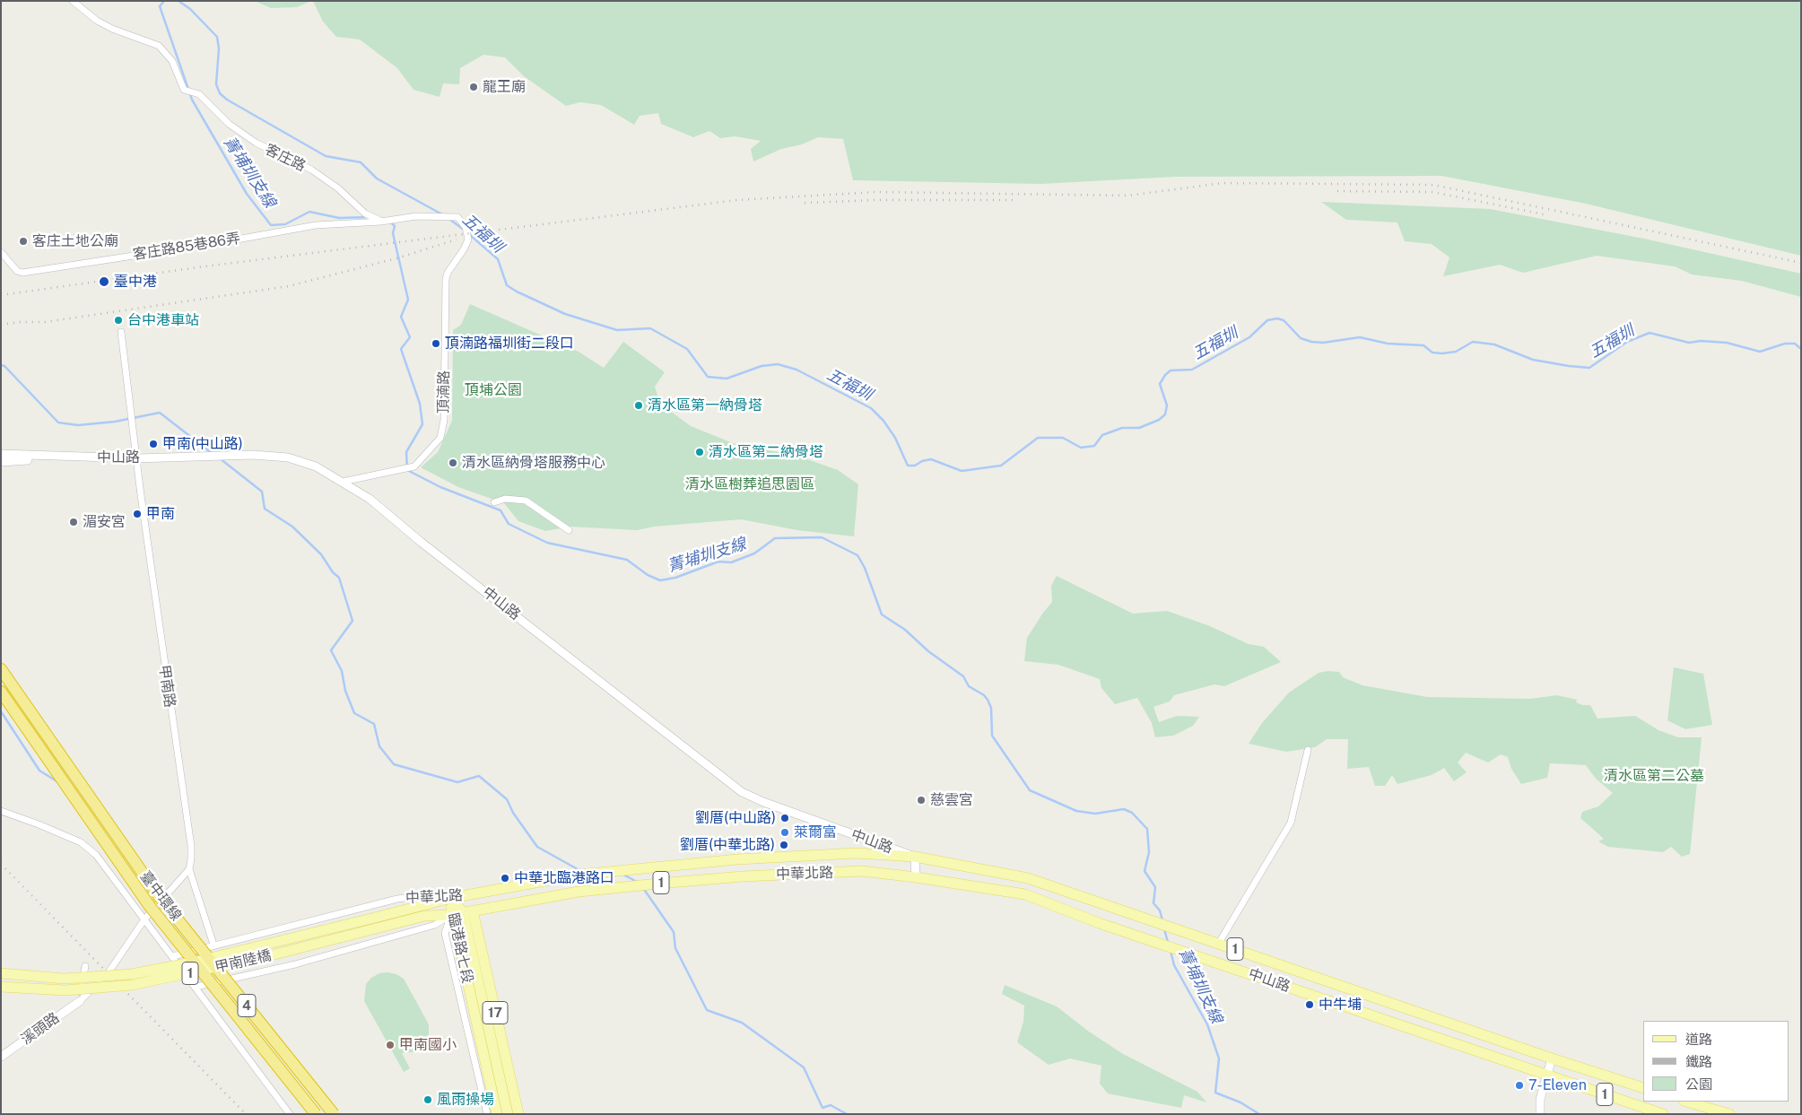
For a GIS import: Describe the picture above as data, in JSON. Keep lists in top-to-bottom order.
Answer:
{
  "streets": {
    "highway": ["臺中環線", "4"],
    "main road": [
      "中山路",
      "中華北路",
      "1",
      "臨港路七段",
      "甲南陸橋",
      "17"
    ],
    "street": [
      "客庄路",
      "客庄路85巷86弄",
      "頂湳路",
      "甲南路",
      "溪頭路"
    ]
  },
  "crossings": [
    ["客庄路", "客庄路85巷86弄"],
    ["客庄路", "頂湳路"],
    ["客庄路85巷86弄", "頂湳路"],
    ["頂湳路", "中山路"],
    ["中山路", "甲南路"],
    ["中山路", "中華北路"],
    ["中華北路", "1"],
    ["中華北路", "臨港路七段"],
    ["1", "臨港路七段"],
    ["1", "甲南陸橋"]
  ],
  "water": ["菁埔圳支線", "五福圳"],
  "parks": ["頂埔公園", "清水區樹葬追思園區", "清水區第二公墓"],
  "places": [
    "龍王廟",
    "客庄土地公廟",
    "臺中港",
    "台中港車站",
    "頂湳路福圳街二段口",
    "清水區第一納骨塔",
    "甲南(中山路)",
    "清水區第二納骨塔",
    "清水區納骨塔服務中心",
    "甲南",
    "湄安宮",
    "慈雲宮",
    "劉厝(中山路)",
    "萊爾富",
    "劉厝(中華北路)",
    "中華北臨港路口",
    "中牛埔",
    "甲南國小",
    "7-Eleven",
    "風雨操場"
  ],
  "legend": ["道路", "鐵路", "公園"]
}
